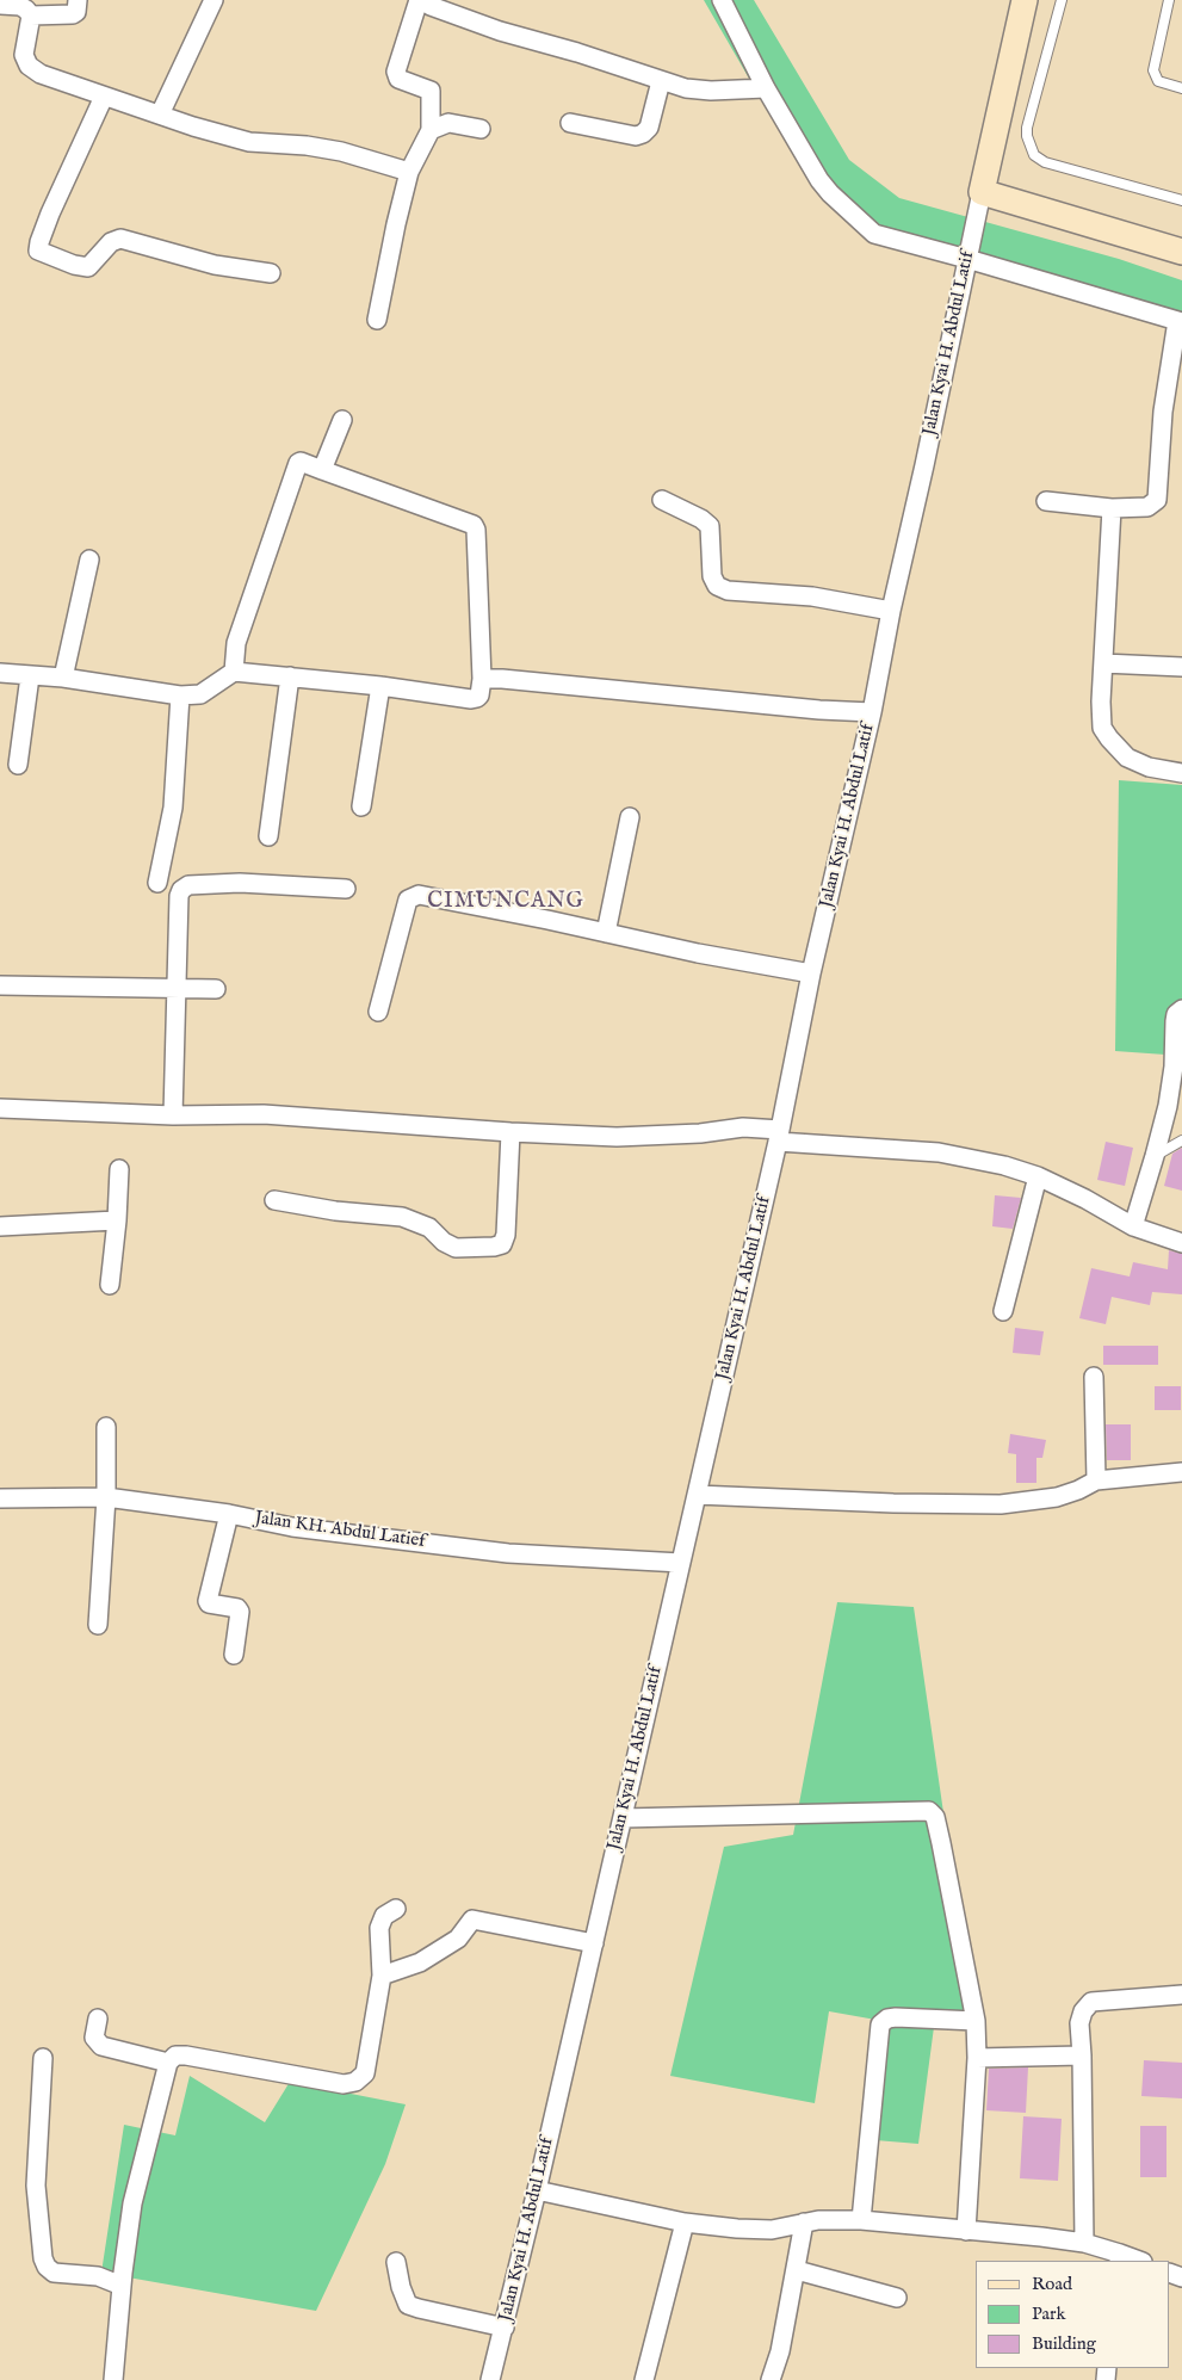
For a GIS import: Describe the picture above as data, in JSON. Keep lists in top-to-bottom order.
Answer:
{
  "streets": {
    "street": ["Jalan Kyai H. Abdul Latif", "Jalan KH. Abdul Latief"]
  },
  "crossings": [
    ["Jalan Kyai H. Abdul Latif", "Jalan KH. Abdul Latief"]
  ],
  "districts": ["CIMUNCANG"],
  "legend": ["Road", "Park", "Building"]
}
